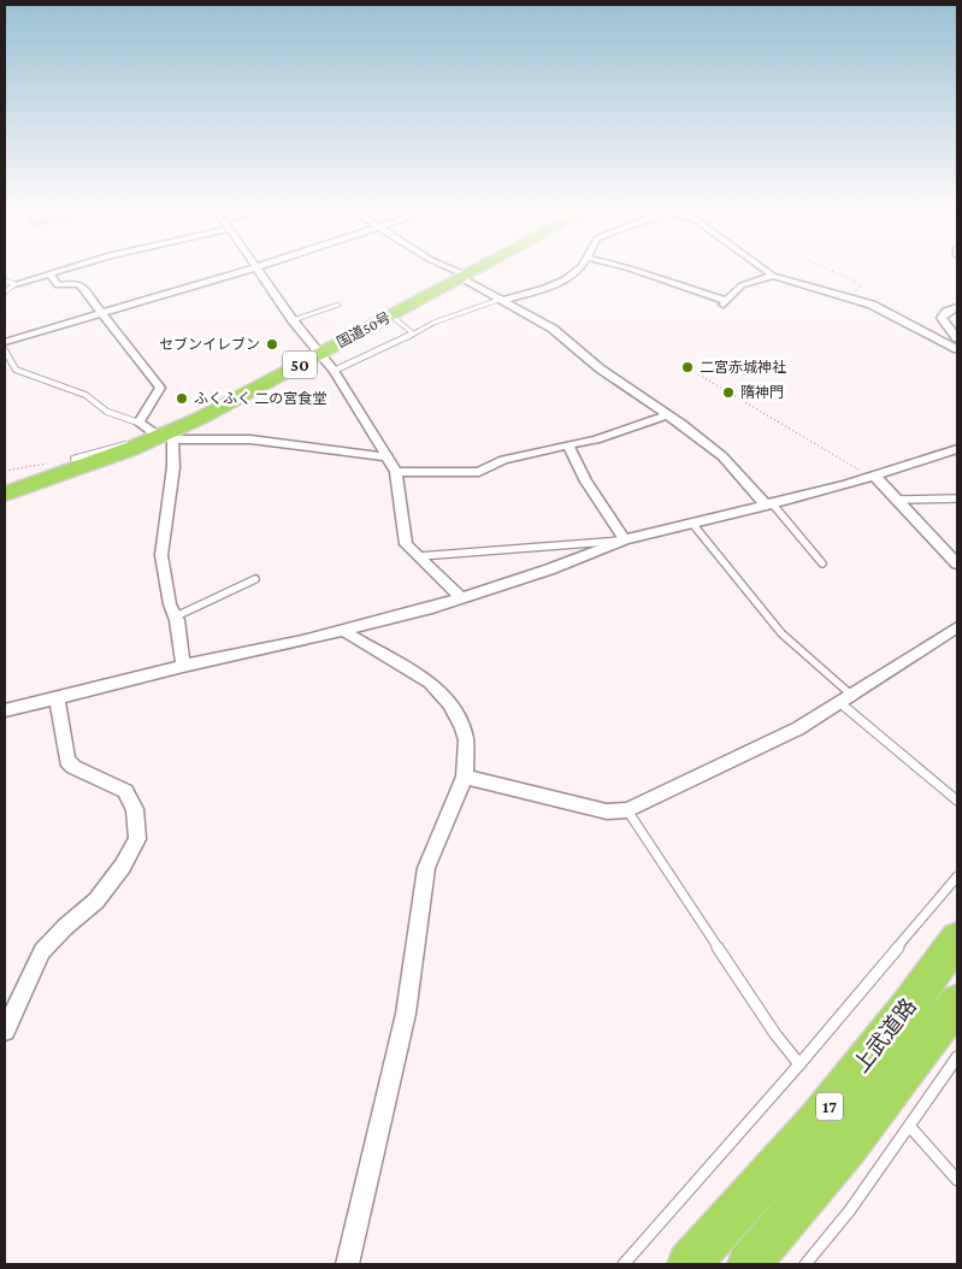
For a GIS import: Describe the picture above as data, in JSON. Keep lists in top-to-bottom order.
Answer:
{
  "streets": {
    "highway": [
      "国道50号",
      "50",
      "上武道路",
      "17"
    ]
  },
  "places": [
    "セブンイレブン",
    "二宮赤城神社",
    "隋神門",
    "ふくふく 二の宮食堂"
  ]
}
